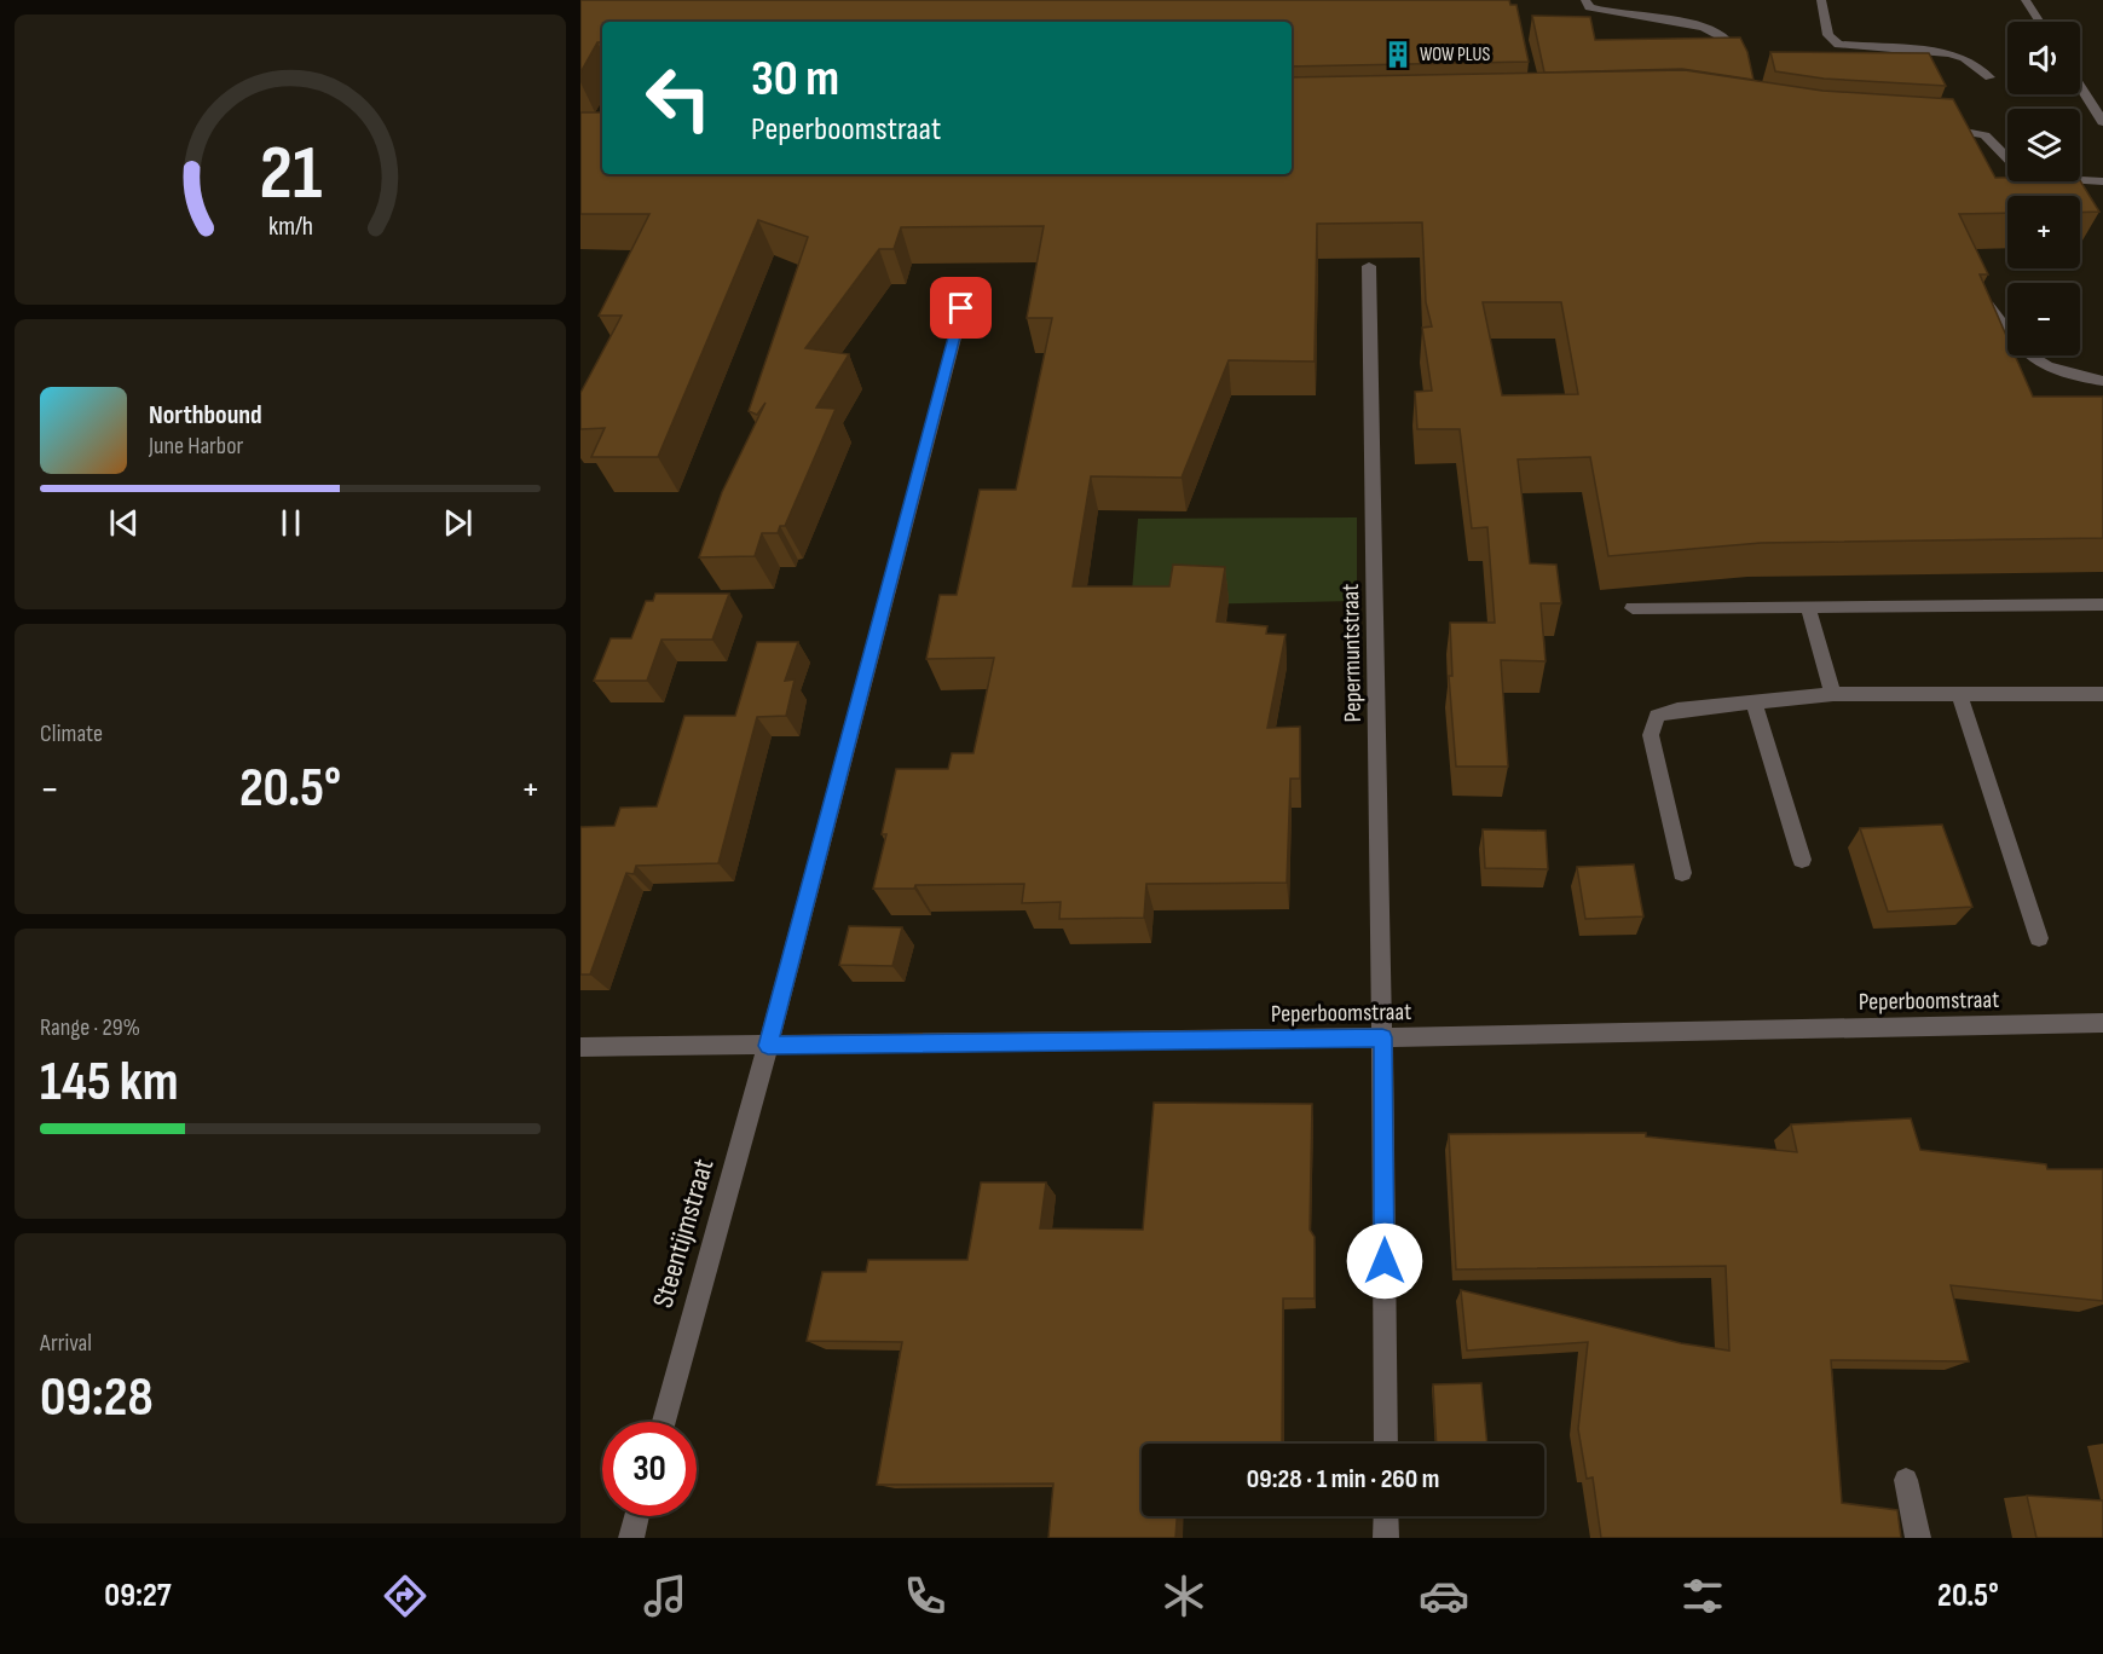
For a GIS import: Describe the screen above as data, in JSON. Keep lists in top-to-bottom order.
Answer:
{
  "streets": {
    "street": ["Pepermuntstraat", "Peperboomstraat", "Steentijmstraat"]
  },
  "crossings": [
    ["Pepermuntstraat", "Peperboomstraat"],
    ["Peperboomstraat", "Steentijmstraat"]
  ],
  "places": {
    "building": ["WOW PLUS"]
  },
  "page": {
    "map_buttons": ["+", "−"],
    "turn": ["30 m", "Peperboomstraat"],
    "song": ["Northbound", "June Harbor"],
    "tile": [
      "Climate",
      ["Range · 29%", "145 km"],
      ["Arrival", "09:28"]
    ],
    "heat": ["−", "20.5°", "+"],
    "limit": "30",
    "trip": "09:28 · 1 min · 260 m",
    "tabs": ["09:27", "20.5°"],
    "gauge": ["21", "km/h"]
  }
}
